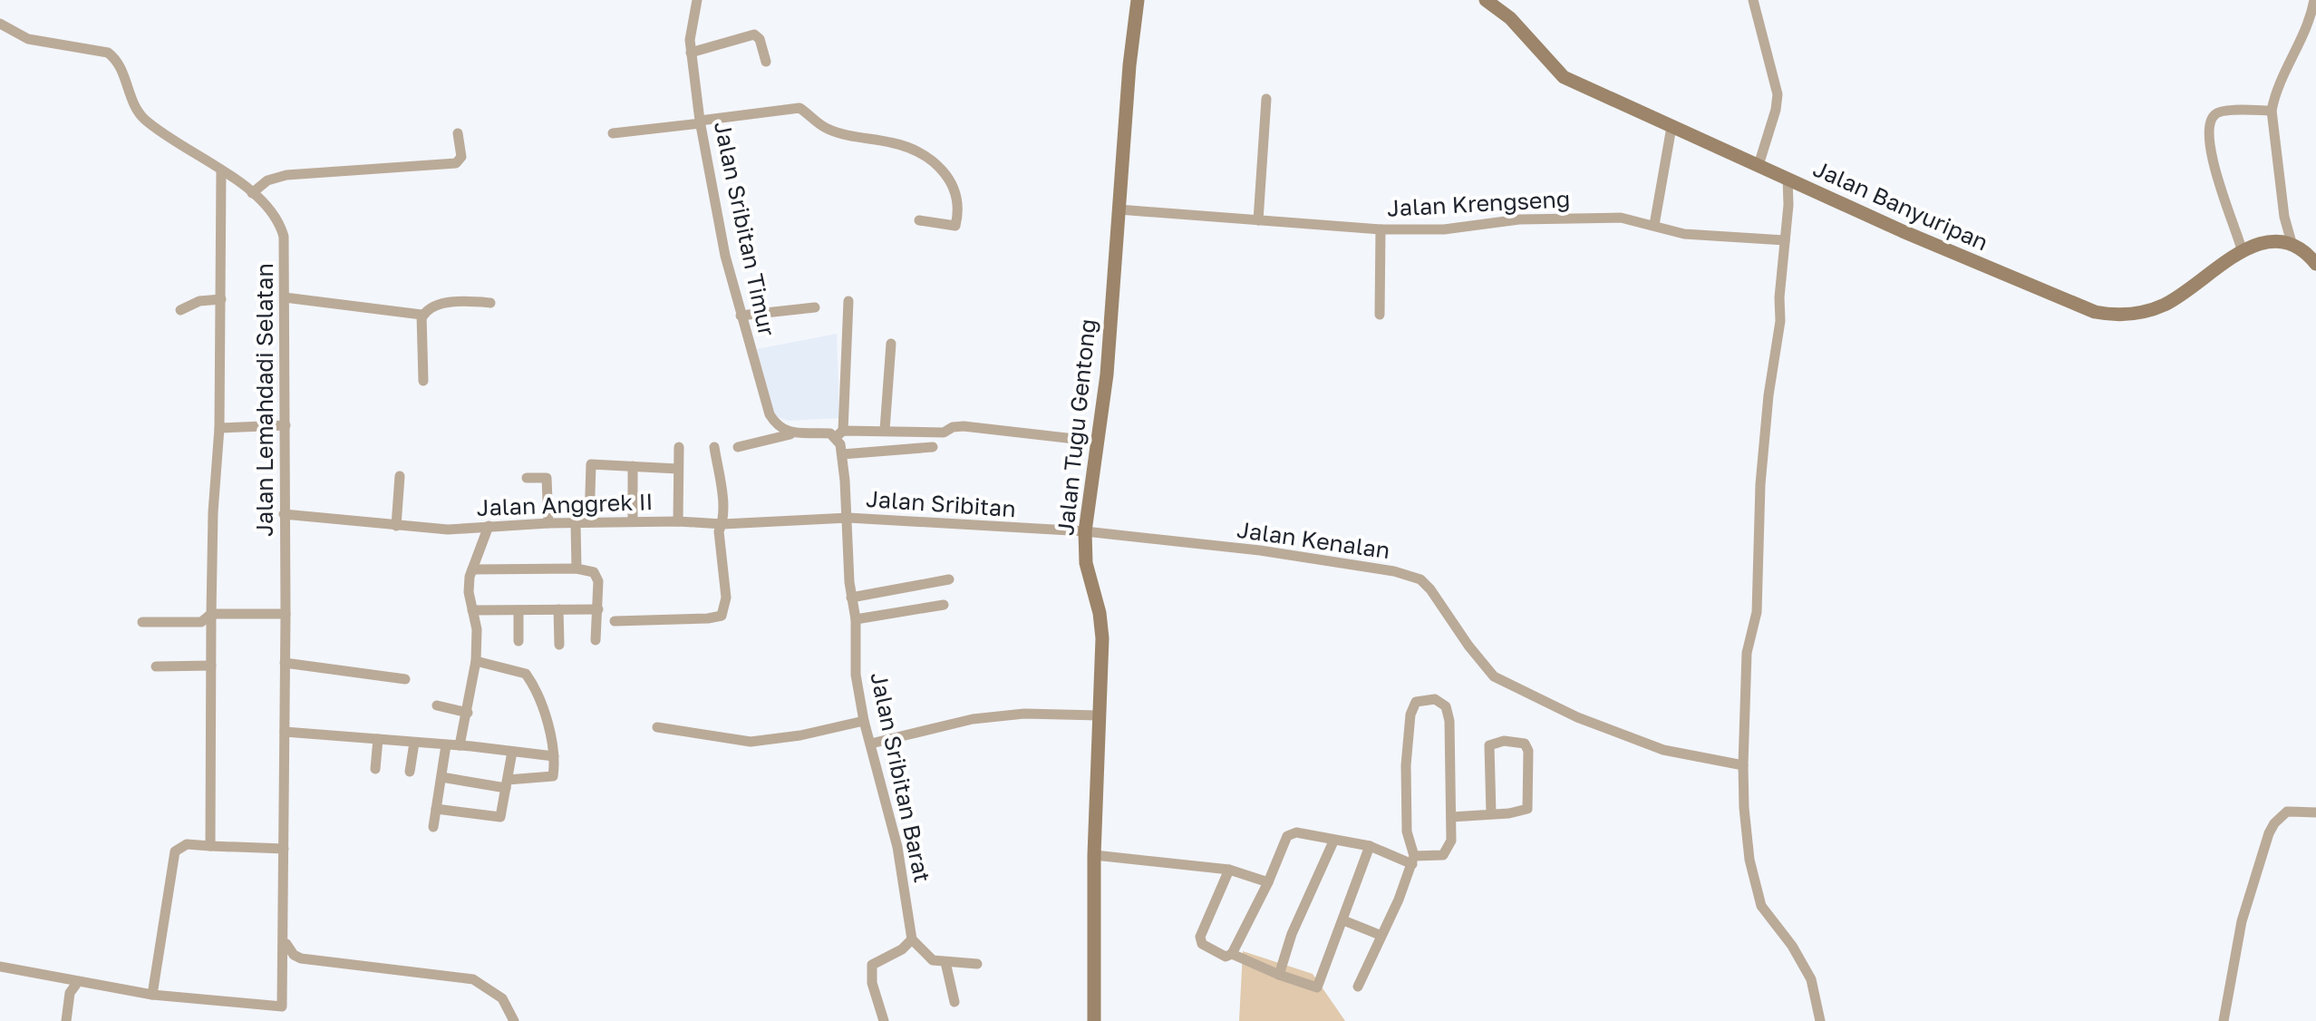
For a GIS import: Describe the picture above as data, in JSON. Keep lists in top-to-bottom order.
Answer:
{
  "streets": {
    "main road": ["Jalan Banyuripan", "Jalan Tugu Gentong"],
    "street": [
      "Jalan Krengseng",
      "Jalan Sribitan Timur",
      "Jalan Lemahdadi Selatan",
      "Jalan Sribitan",
      "Jalan Anggrek II",
      "Jalan Kenalan",
      "Jalan Sribitan Barat"
    ]
  },
  "crossings": [
    ["Jalan Krengseng", "Jalan Tugu Gentong"],
    ["Jalan Lemahdadi Selatan", "Jalan Anggrek II"],
    ["Jalan Tugu Gentong", "Jalan Sribitan"],
    ["Jalan Tugu Gentong", "Jalan Kenalan"],
    ["Jalan Sribitan", "Jalan Anggrek II"],
    ["Jalan Sribitan", "Jalan Kenalan"],
    ["Jalan Sribitan", "Jalan Sribitan Barat"],
    ["Jalan Anggrek II", "Jalan Sribitan Barat"]
  ]
}
